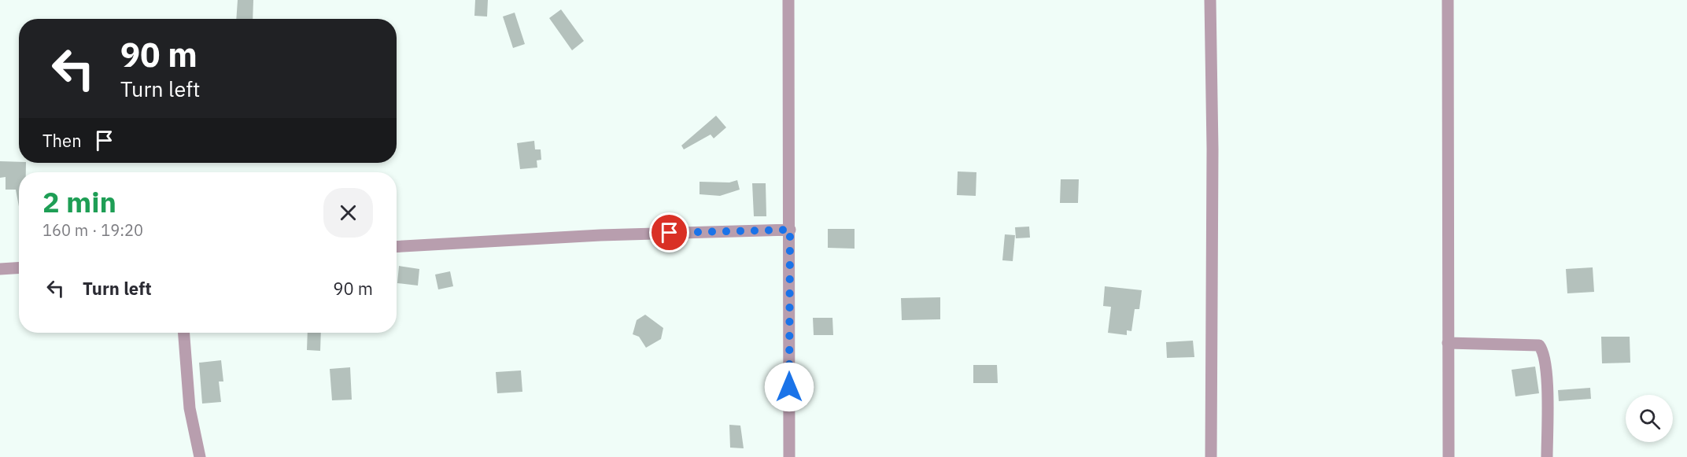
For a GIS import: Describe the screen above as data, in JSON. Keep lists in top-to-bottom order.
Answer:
{
  "page": {
    "turn": ["90 m", "Turn left"],
    "then": "Then",
    "heading": ["2 min", "160 m · 19:20"],
    "list": [
      {
        "name": "Turn left",
        "value": "90 m"
      }
    ]
  }
}
